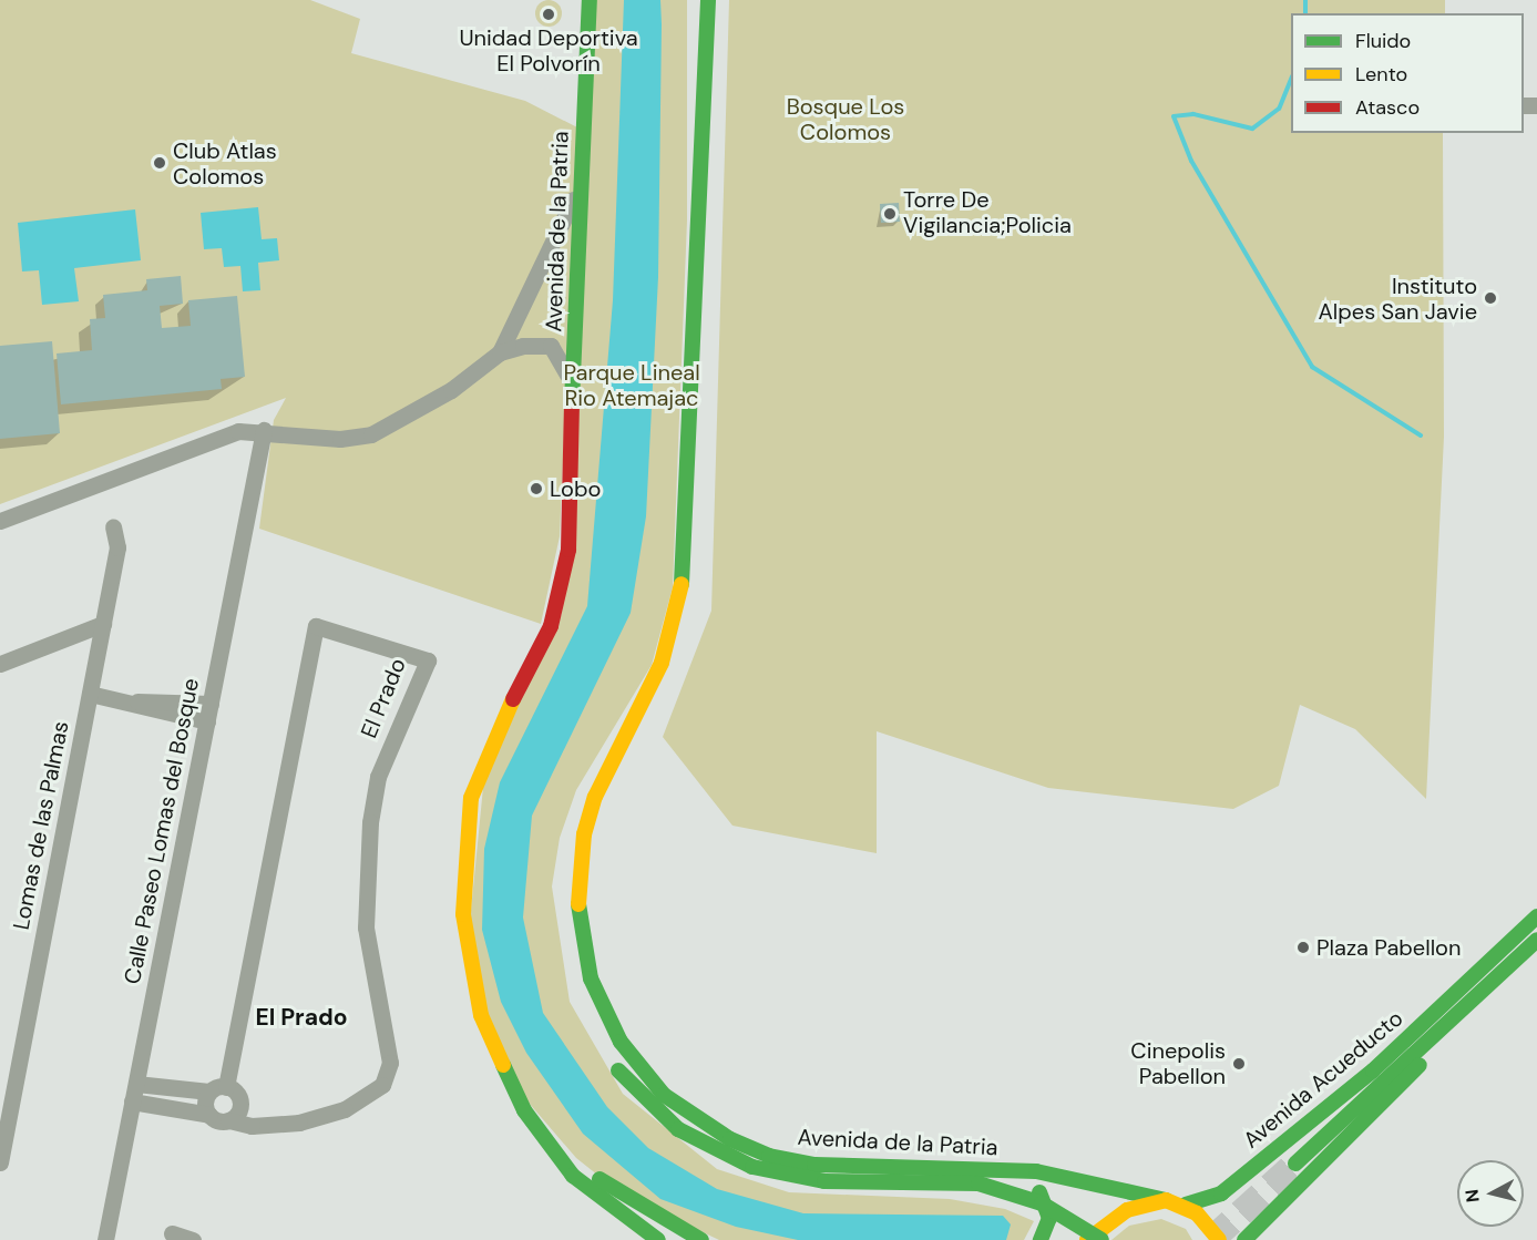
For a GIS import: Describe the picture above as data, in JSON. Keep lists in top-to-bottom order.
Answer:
{
  "streets": {
    "main road": ["Avenida de la Patria", "Avenida Acueducto"],
    "street": ["El Prado", "Lomas de las Palmas", "Calle Paseo Lomas del Bosque"]
  },
  "crossings": [
    ["Avenida de la Patria", "Avenida Acueducto"]
  ],
  "districts": ["El Prado"],
  "parks": ["Bosque Los Colomos", "Parque Lineal Rio Atemajac"],
  "places": [
    "Unidad Deportiva El Polvorín",
    "Club Atlas Colomos",
    "Torre De Vigilancia;Policia",
    "Instituto Alpes San Javie",
    "Lobo",
    "Plaza Pabellon",
    "Cinepolis Pabellon"
  ],
  "legend": ["Fluido", "Lento", "Atasco"],
  "north": "left"
}
